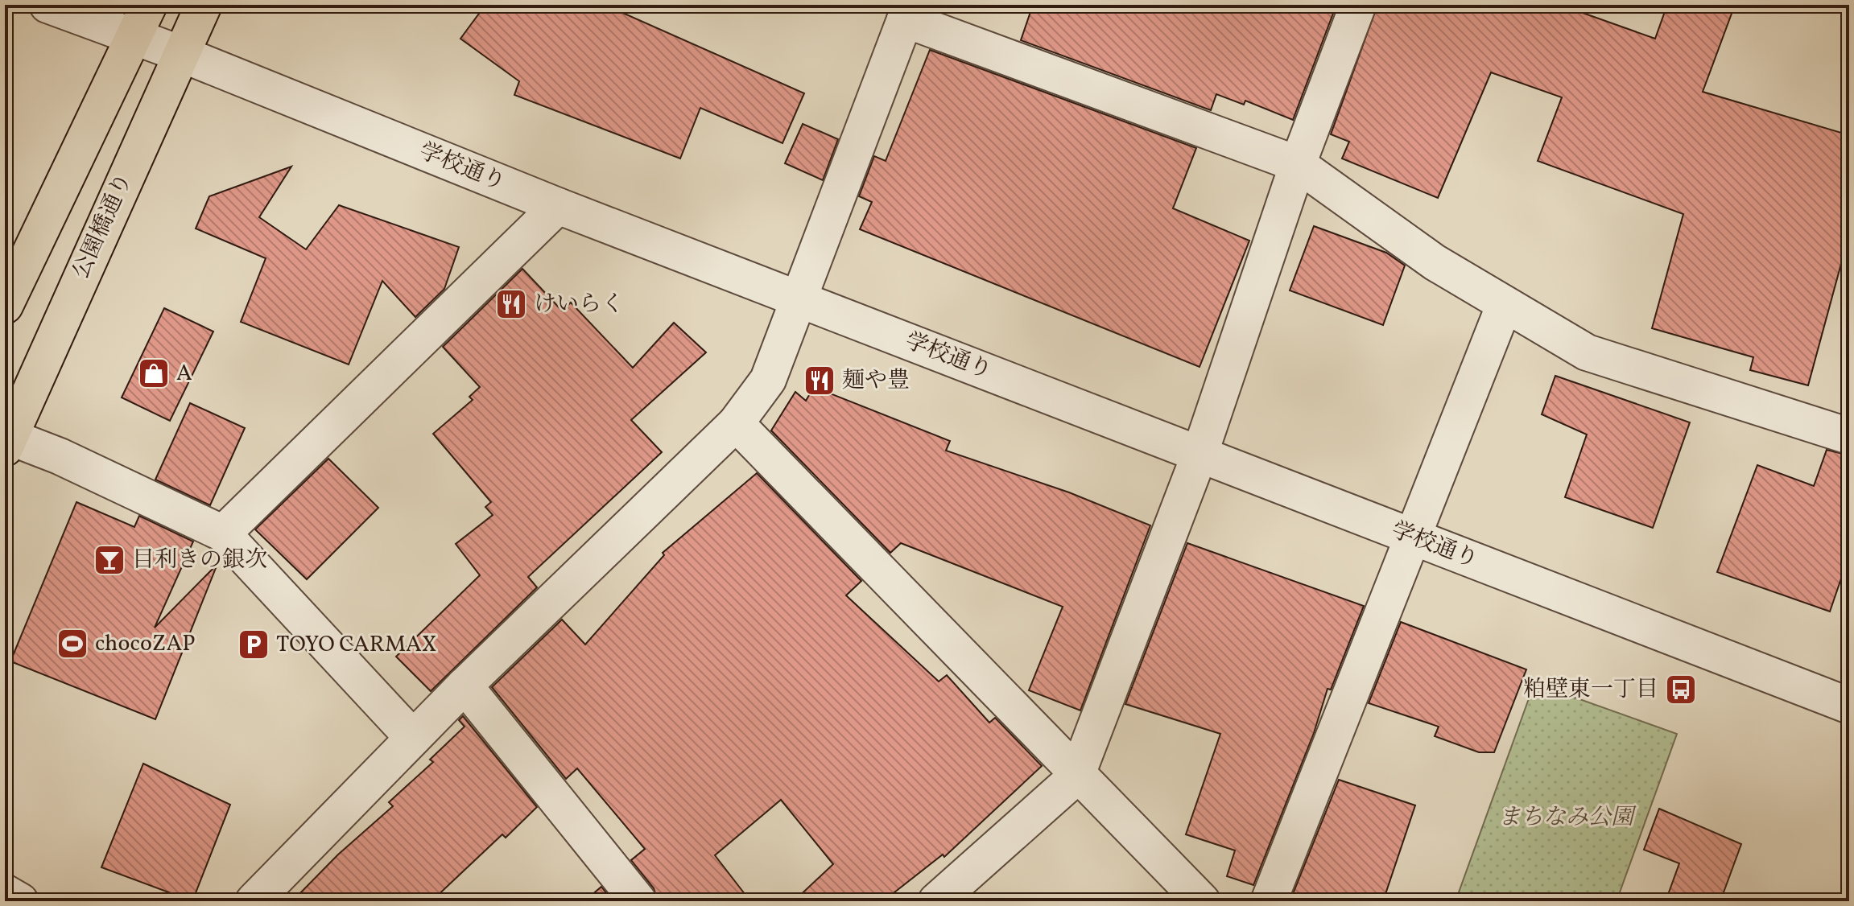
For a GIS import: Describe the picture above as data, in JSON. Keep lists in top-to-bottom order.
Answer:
{
  "streets": {
    "main road": ["公園橋通り"],
    "street": ["学校通り"]
  },
  "crossings": [
    ["学校通り", "公園橋通り"]
  ],
  "parks": ["まちなみ公園"],
  "places": {
    "restaurant": ["けいらく", "麺や豊"],
    "shop": ["A"],
    "bar": ["目利きの銀次"],
    "sports": ["chocoZAP"],
    "parking": ["TOYO CARMAX"],
    "bus stop": ["粕壁東一丁目"]
  }
}
